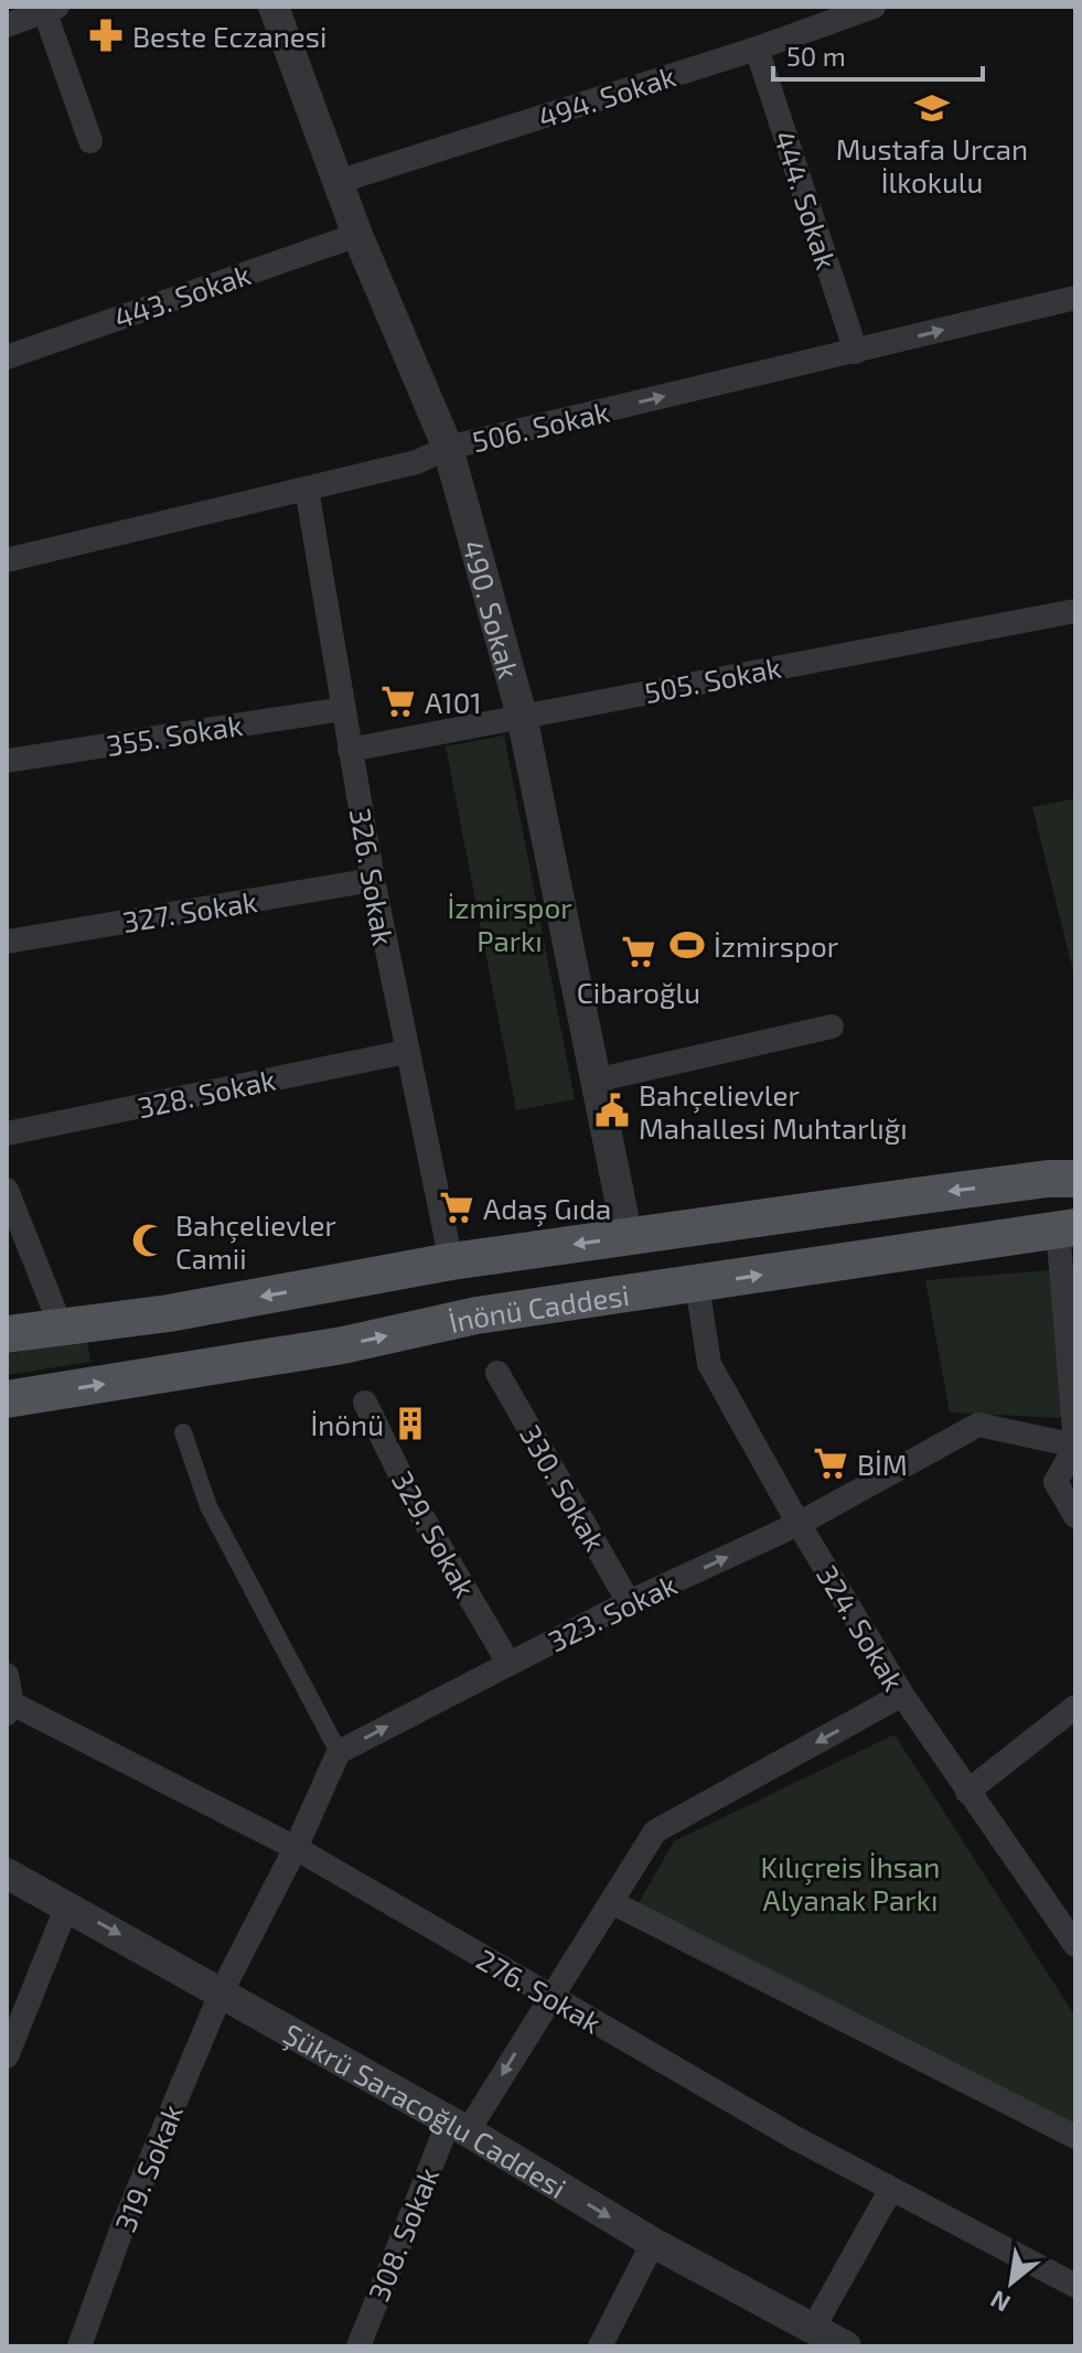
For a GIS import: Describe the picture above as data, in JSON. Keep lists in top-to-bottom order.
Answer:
{
  "streets": {
    "main road": ["İnönü Caddesi"],
    "street": [
      "494. Sokak",
      "444. Sokak",
      "443. Sokak",
      "506. Sokak",
      "490. Sokak",
      "505. Sokak",
      "355. Sokak",
      "326. Sokak",
      "327. Sokak",
      "328. Sokak",
      "330. Sokak",
      "329. Sokak",
      "323. Sokak",
      "324. Sokak",
      "276. Sokak",
      "Şükrü Saracoğlu Caddesi",
      "319. Sokak",
      "308. Sokak"
    ]
  },
  "crossings": [
    ["494. Sokak", "444. Sokak"],
    ["494. Sokak", "490. Sokak"],
    ["444. Sokak", "506. Sokak"],
    ["443. Sokak", "490. Sokak"],
    ["506. Sokak", "490. Sokak"],
    ["506. Sokak", "326. Sokak"],
    ["490. Sokak", "505. Sokak"],
    ["490. Sokak", "İnönü Caddesi"],
    ["505. Sokak", "326. Sokak"],
    ["355. Sokak", "326. Sokak"],
    ["326. Sokak", "327. Sokak"],
    ["326. Sokak", "328. Sokak"],
    ["326. Sokak", "İnönü Caddesi"],
    ["İnönü Caddesi", "324. Sokak"],
    ["330. Sokak", "323. Sokak"],
    ["329. Sokak", "323. Sokak"],
    ["323. Sokak", "324. Sokak"],
    ["324. Sokak", "308. Sokak"],
    ["276. Sokak", "319. Sokak"],
    ["276. Sokak", "308. Sokak"],
    ["Şükrü Saracoğlu Caddesi", "319. Sokak"],
    ["Şükrü Saracoğlu Caddesi", "308. Sokak"]
  ],
  "one_way": [
    "506. Sokak",
    "323. Sokak",
    "Şükrü Saracoğlu Caddesi",
    "308. Sokak"
  ],
  "parks": ["İzmirspor Parkı", "Kılıçreis İhsan Alyanak Parkı"],
  "places": {
    "pharmacy": ["Beste Eczanesi"],
    "school or university": ["Mustafa Urcan İlkokulu"],
    "supermarket": [
      "A101",
      "Cibaroğlu",
      "Adaş Gıda",
      "BİM"
    ],
    "sports": ["İzmirspor"],
    "public building": ["Bahçelievler Mahallesi Muhtarlığı"],
    "mosque": ["Bahçelievler Camii"],
    "building": ["İnönü"]
  },
  "scale_bar": "50 m",
  "north": "bottom left"
}
